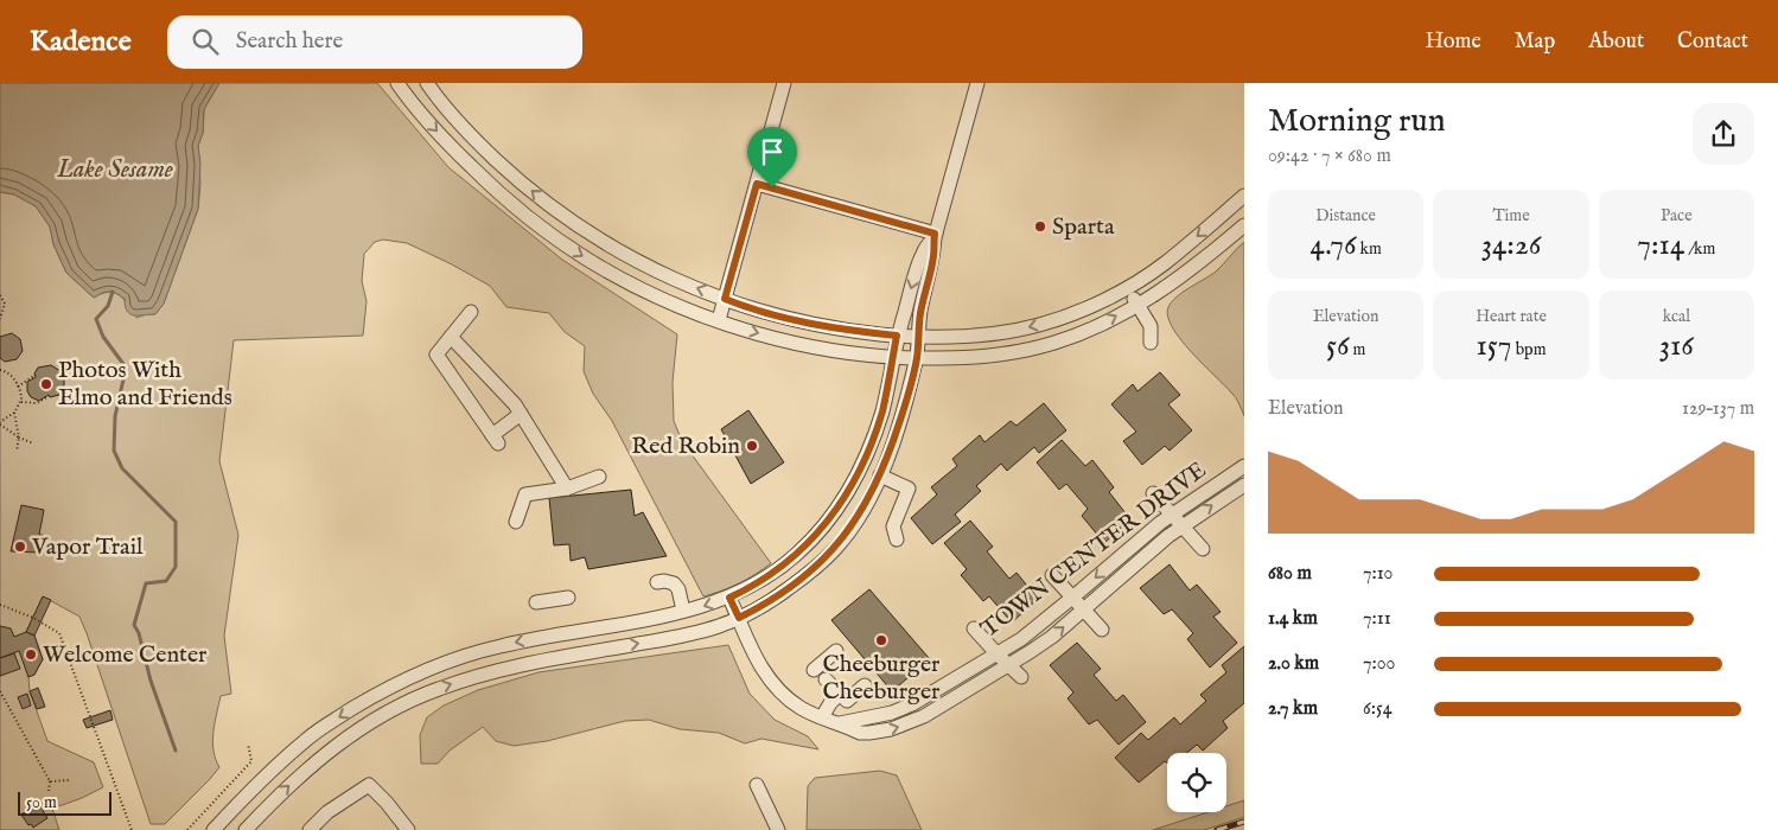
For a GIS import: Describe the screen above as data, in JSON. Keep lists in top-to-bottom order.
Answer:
{
  "streets": {
    "street": ["TOWN CENTER DRIVE"]
  },
  "water": ["Lake Sesame"],
  "places": [
    "Sparta",
    "Photos With Elmo and Friends",
    "Red Robin",
    "Vapor Trail",
    "Cheeburger Cheeburger",
    "Welcome Center"
  ],
  "scale_bar": "50 m",
  "page": {
    "header": "Kadence",
    "search": "Search here",
    "nav": [
      "Home",
      "Map",
      "About",
      "Contact"
    ],
    "heading": ["Morning run", "09:42 · 7 × 680 m"],
    "stats": [
      ["Distance", "4.76 km"],
      ["Time", "34:26"],
      ["Pace", "7:14 /km"],
      ["Elevation", "56 m"],
      ["Heart rate", "157 bpm"],
      ["kcal", "316"]
    ],
    "chart": ["Elevation", "129–137 m"],
    "list": [
      {
        "name": "680 m",
        "note": "7:10"
      },
      {
        "name": "1.4 km",
        "note": "7:11"
      },
      {
        "name": "2.0 km",
        "note": "7:00"
      },
      {
        "name": "2.7 km",
        "note": "6:54"
      }
    ],
    "scale": "50 m"
  }
}
